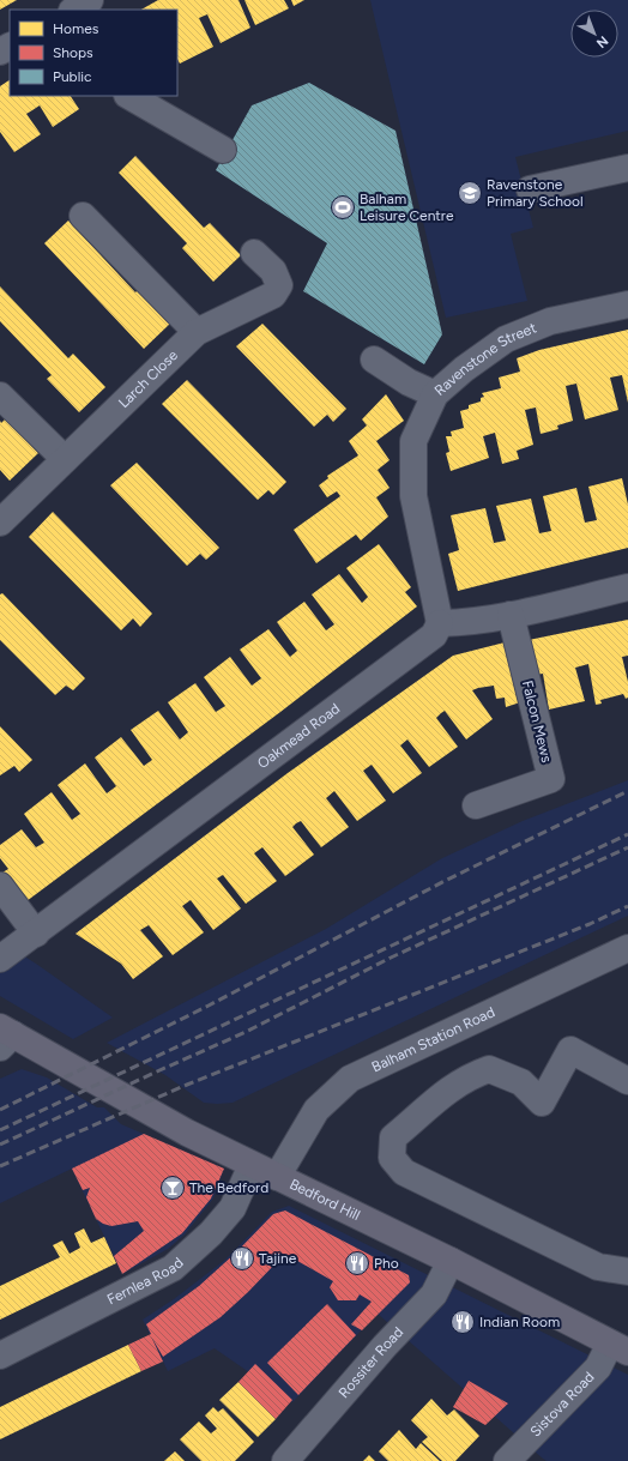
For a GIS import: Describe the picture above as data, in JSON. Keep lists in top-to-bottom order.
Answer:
{
  "streets": {
    "main road": ["Bedford Hill"],
    "street": [
      "Ravenstone Street",
      "Larch Close",
      "Falcon Mews",
      "Oakmead Road",
      "Balham Station Road",
      "Fernlea Road",
      "Rossiter Road",
      "Sistova Road"
    ]
  },
  "crossings": [
    ["Ravenstone Street", "Oakmead Road"],
    ["Balham Station Road", "Bedford Hill"],
    ["Bedford Hill", "Fernlea Road"],
    ["Bedford Hill", "Rossiter Road"],
    ["Bedford Hill", "Sistova Road"]
  ],
  "places": {
    "school or university": ["Ravenstone Primary School"],
    "sports": ["Balham Leisure Centre"],
    "bar": ["The Bedford"],
    "restaurant": ["Tajine", "Pho", "Indian Room"]
  },
  "legend": ["Homes", "Shops", "Public"],
  "north": "bottom right"
}
